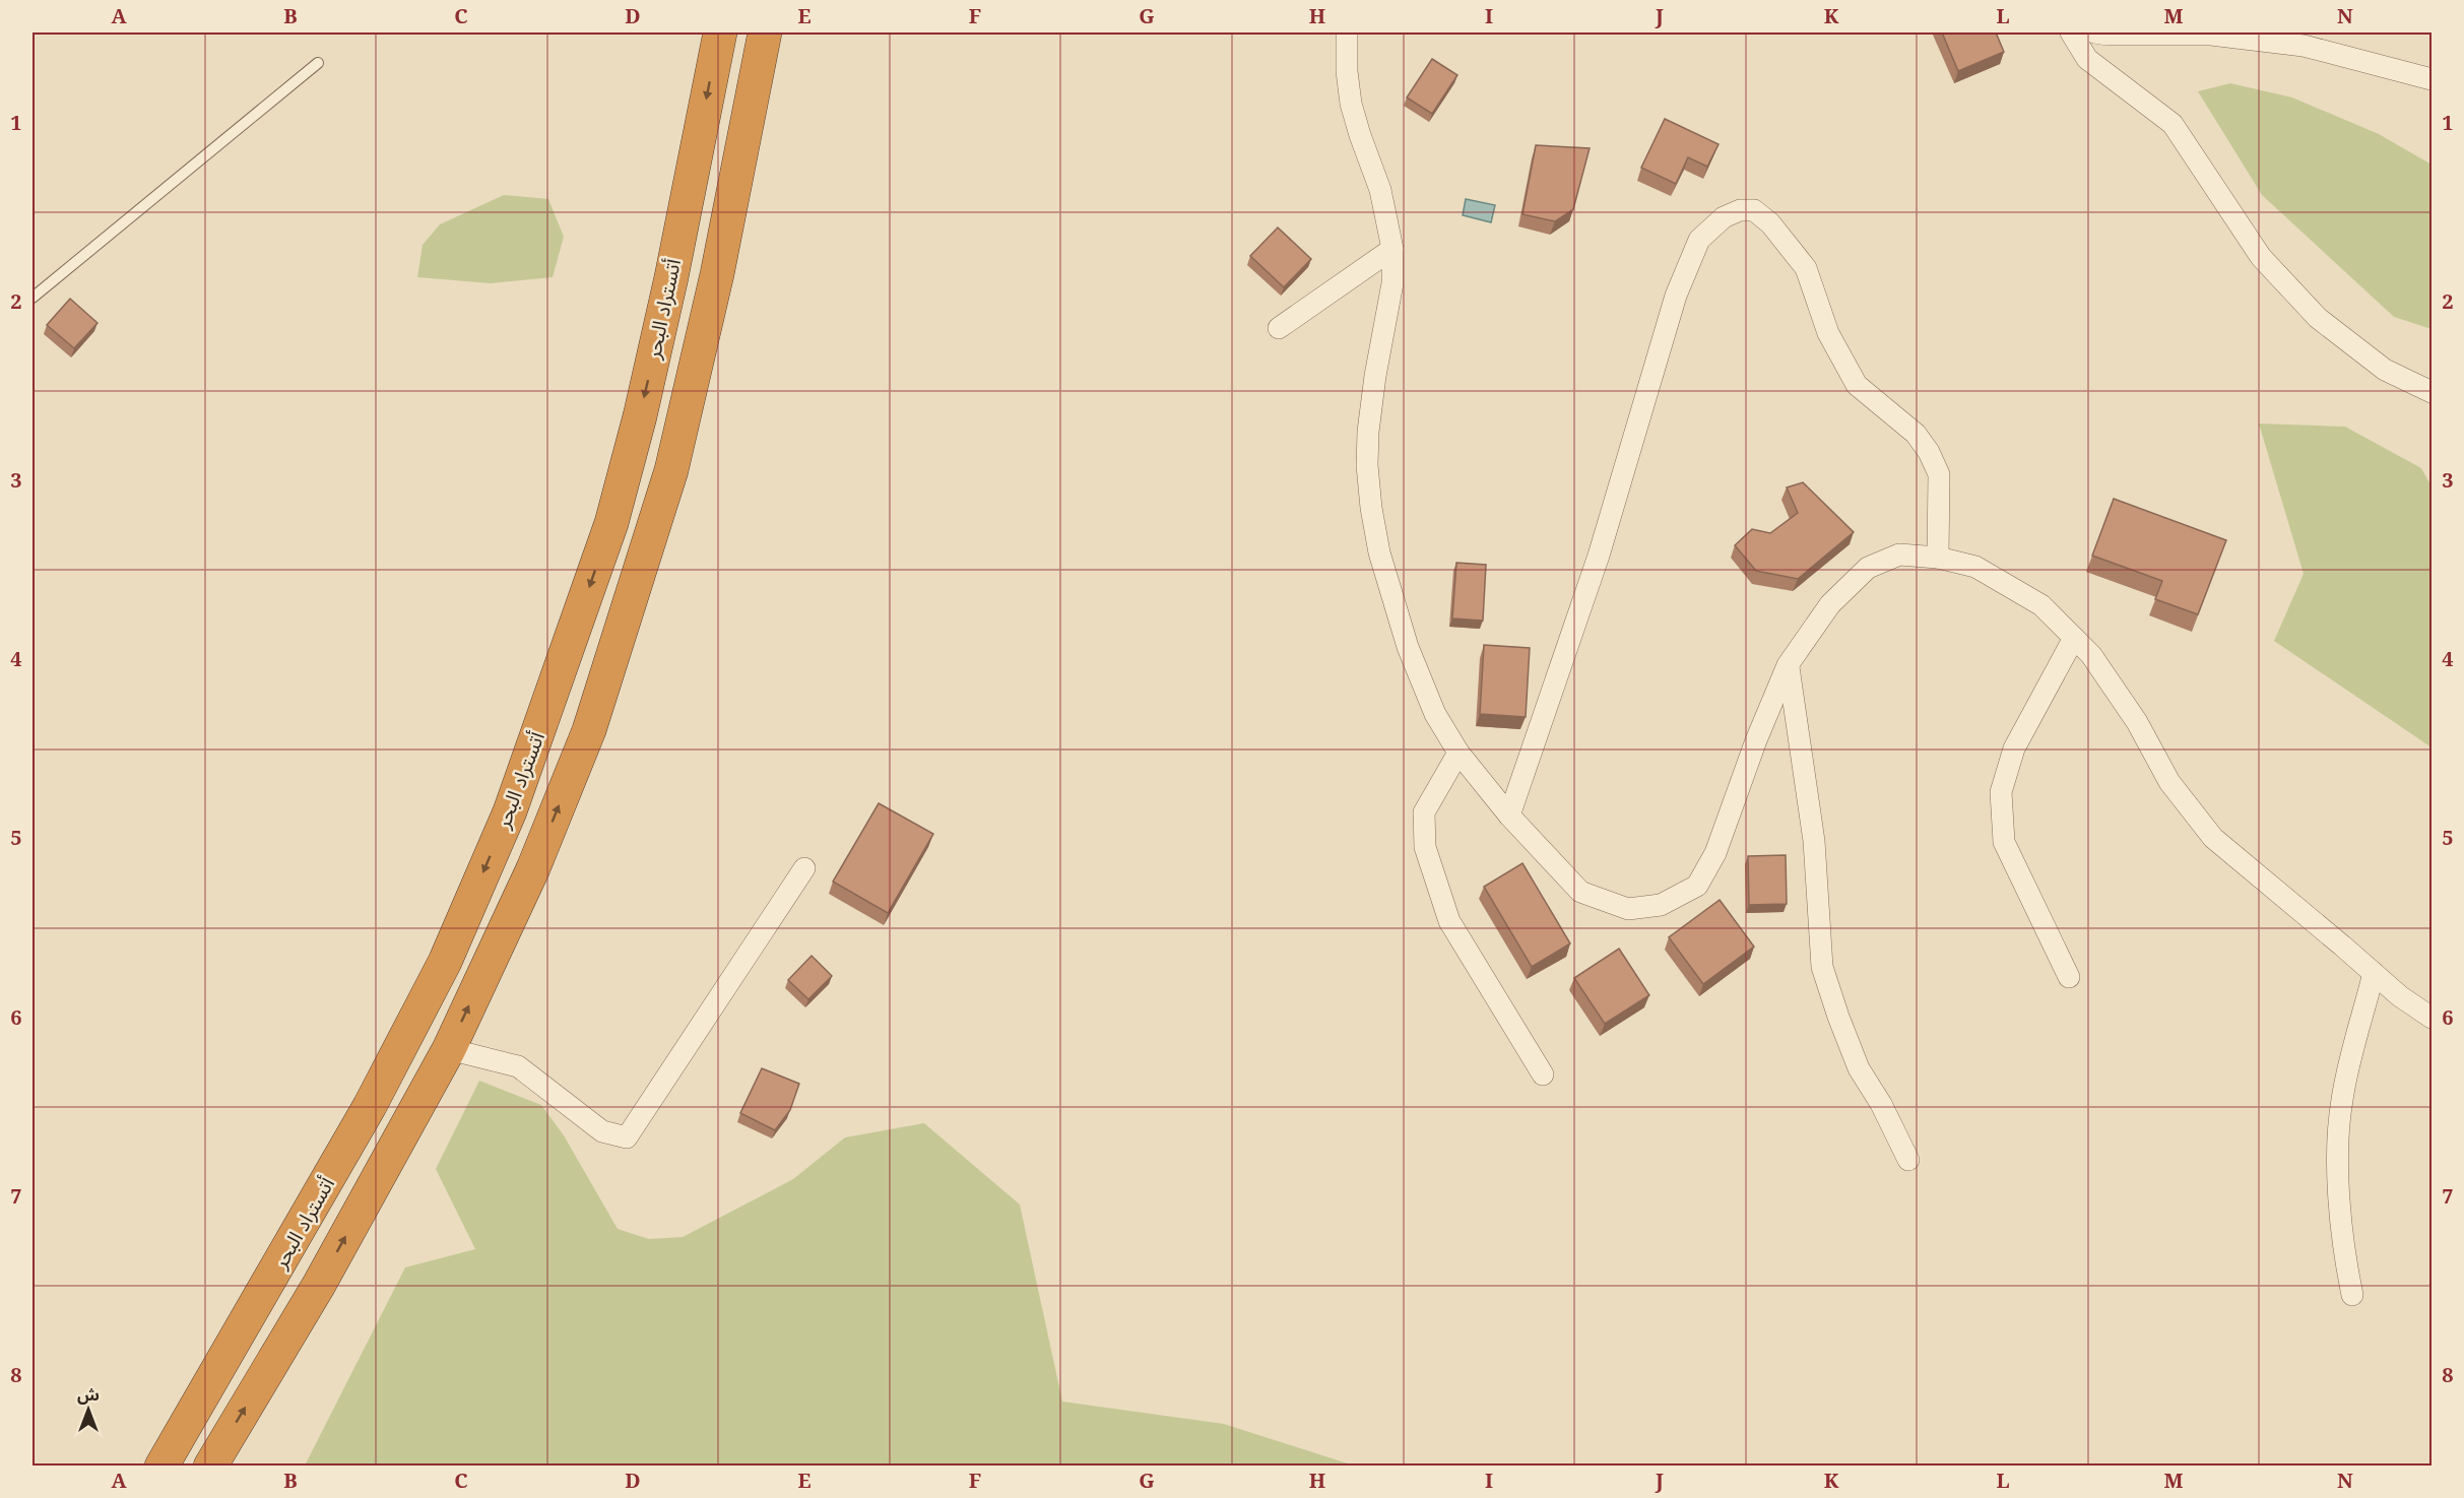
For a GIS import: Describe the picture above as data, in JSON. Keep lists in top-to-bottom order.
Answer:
{
  "streets": {
    "highway": ["أتستراد البحر"]
  },
  "north": "top",
  "grid": {
    "columns": [
      "A",
      "B",
      "C",
      "D",
      "E",
      "F",
      "G",
      "H",
      "I",
      "J",
      "K",
      "L",
      "M",
      "N"
    ],
    "rows": [
      "1",
      "2",
      "3",
      "4",
      "5",
      "6",
      "7",
      "8"
    ]
  }
}
